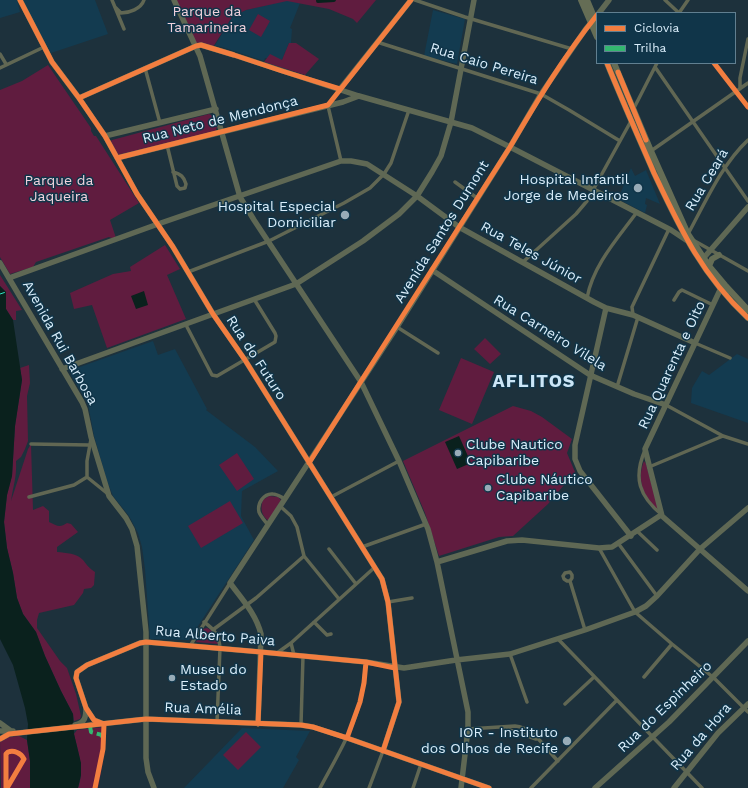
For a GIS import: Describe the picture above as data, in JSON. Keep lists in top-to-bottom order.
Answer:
{
  "streets": {
    "street": [
      "Rua Caio Pereira",
      "Rua Neto de Mendonça",
      "Rua Ceará",
      "Avenida Santos Dumont",
      "Rua Teles Júnior",
      "Rua Carneiro Vilela",
      "Avenida Rui Barbosa",
      "Rua do Futuro",
      "Rua Quarenta e Oito",
      "Rua Alberto Paiva",
      "Rua do Espinheiro",
      "Rua Amélia",
      "Rua da Hora"
    ]
  },
  "crossings": [
    ["Rua Caio Pereira", "Avenida Santos Dumont"],
    ["Rua Neto de Mendonça", "Rua do Futuro"],
    ["Avenida Santos Dumont", "Rua Teles Júnior"],
    ["Avenida Santos Dumont", "Rua Carneiro Vilela"],
    ["Avenida Santos Dumont", "Rua do Futuro"],
    ["Rua Teles Júnior", "Rua Quarenta e Oito"],
    ["Rua Carneiro Vilela", "Rua Quarenta e Oito"],
    ["Avenida Rui Barbosa", "Rua Alberto Paiva"],
    ["Avenida Rui Barbosa", "Rua Amélia"],
    ["Rua do Futuro", "Rua Alberto Paiva"],
    ["Rua do Futuro", "Rua Amélia"],
    ["Rua Quarenta e Oito", "Rua Alberto Paiva"],
    ["Rua Alberto Paiva", "Rua Amélia"]
  ],
  "districts": ["AFLITOS"],
  "parks": ["Parque da Tamarineira", "Parque da Jaqueira"],
  "places": [
    "Hospital Infantil Jorge de Medeiros",
    "Hospital Especial Domiciliar",
    "Clube Nautico Capibaribe",
    "Clube Náutico Capibaribe",
    "Museu do Estado",
    "IOR - Instituto dos Olhos de Recife"
  ],
  "legend": ["Ciclovia", "Trilha"]
}
